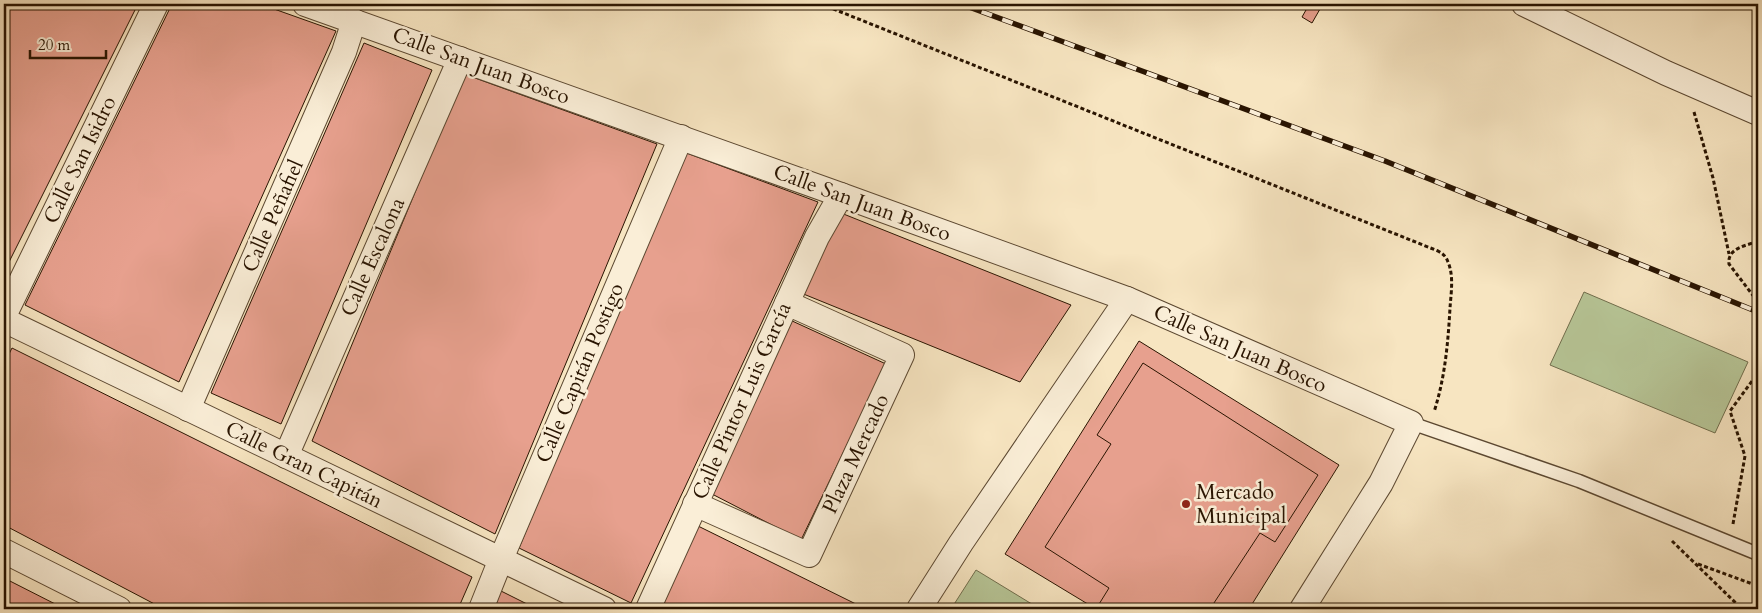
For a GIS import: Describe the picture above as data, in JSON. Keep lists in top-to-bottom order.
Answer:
{
  "streets": {
    "street": [
      "Calle San Juan Bosco",
      "Calle San Isidro",
      "Calle Peñafiel",
      "Calle Escalona",
      "Calle Capitán Postigo",
      "Calle Pintor Luis García",
      "Plaza Mercado",
      "Calle Gran Capitán"
    ]
  },
  "crossings": [
    ["Calle San Juan Bosco", "Calle Peñafiel"],
    ["Calle San Juan Bosco", "Calle Escalona"],
    ["Calle San Juan Bosco", "Calle Capitán Postigo"],
    ["Calle San Juan Bosco", "Calle Pintor Luis García"],
    ["Calle Peñafiel", "Calle Gran Capitán"],
    ["Calle Escalona", "Calle Gran Capitán"],
    ["Calle Capitán Postigo", "Calle Gran Capitán"],
    ["Calle Pintor Luis García", "Plaza Mercado"]
  ],
  "places": ["Mercado Municipal"],
  "scale_bar": "20 m"
}
